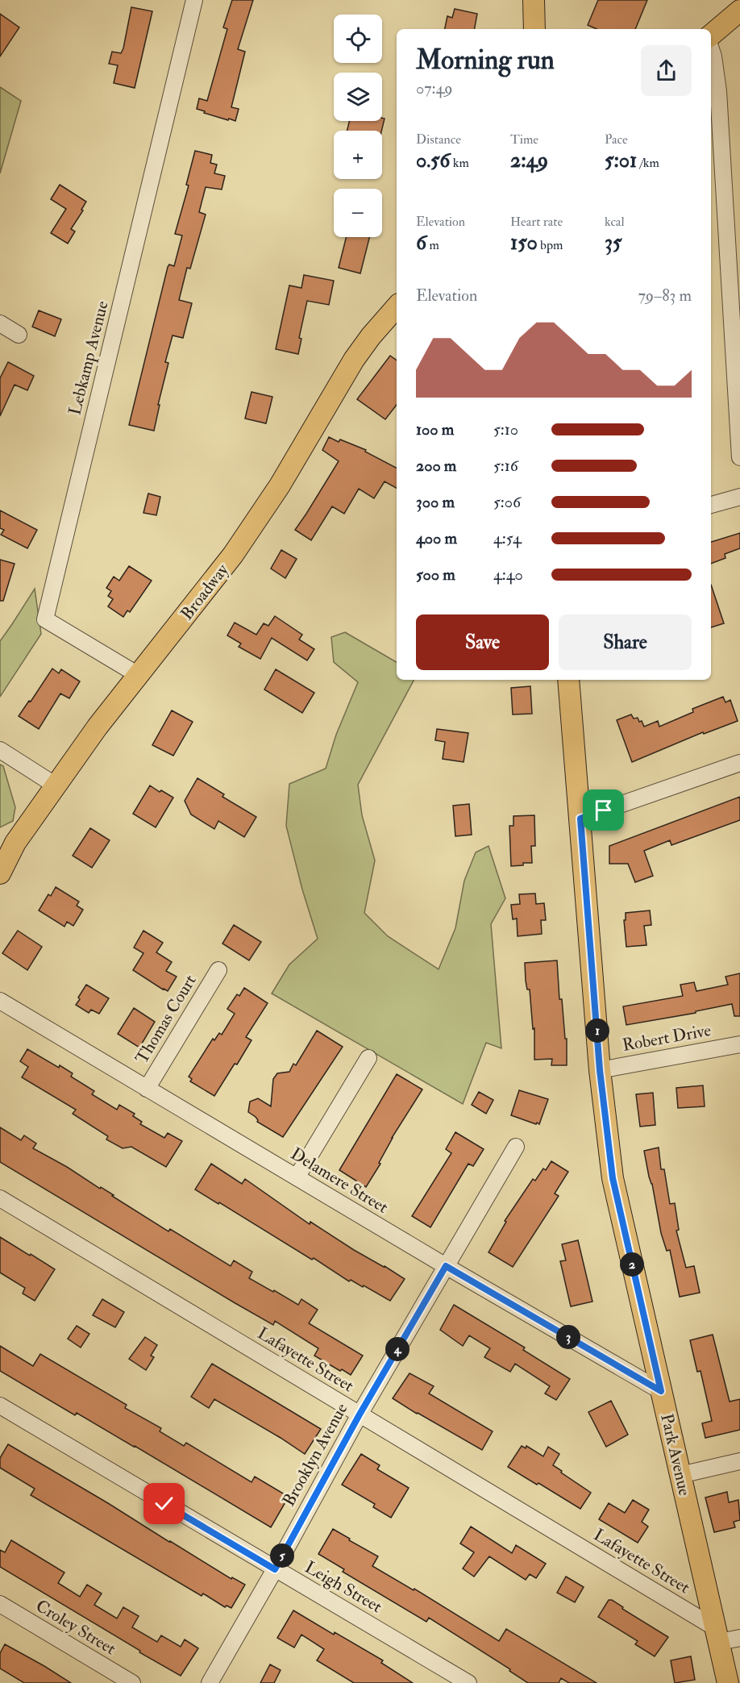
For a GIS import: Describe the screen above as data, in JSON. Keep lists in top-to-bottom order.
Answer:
{
  "streets": {
    "main road": ["Broadway", "Park Avenue"],
    "street": [
      "Lebkamp Avenue",
      "Thomas Court",
      "Robert Drive",
      "Delamere Street",
      "Lafayette Street",
      "Brooklyn Avenue",
      "Leigh Street",
      "Croley Street"
    ]
  },
  "crossings": [
    ["Lebkamp Avenue", "Broadway"],
    ["Thomas Court", "Delamere Street"],
    ["Robert Drive", "Park Avenue"],
    ["Delamere Street", "Brooklyn Avenue"],
    ["Delamere Street", "Park Avenue"],
    ["Lafayette Street", "Brooklyn Avenue"],
    ["Lafayette Street", "Park Avenue"],
    ["Brooklyn Avenue", "Leigh Street"]
  ],
  "page": {
    "map_buttons": ["+", "−"],
    "heading": ["Morning run", "07:49"],
    "stats": [
      ["Distance", "0.56 km"],
      ["Time", "2:49"],
      ["Pace", "5:01 /km"],
      ["Elevation", "6 m"],
      ["Heart rate", "150 bpm"],
      ["kcal", "35"]
    ],
    "chart": ["Elevation", "79–83 m"],
    "list": [
      {
        "name": "100 m",
        "note": "5:10"
      },
      {
        "name": "200 m",
        "note": "5:16"
      },
      {
        "name": "300 m",
        "note": "5:06"
      },
      {
        "name": "400 m",
        "note": "4:54"
      },
      {
        "name": "500 m",
        "note": "4:40"
      }
    ],
    "buttons": ["Save", "Share"],
    "pins": [
      "1",
      "2",
      "3",
      "4",
      "5"
    ]
  }
}
